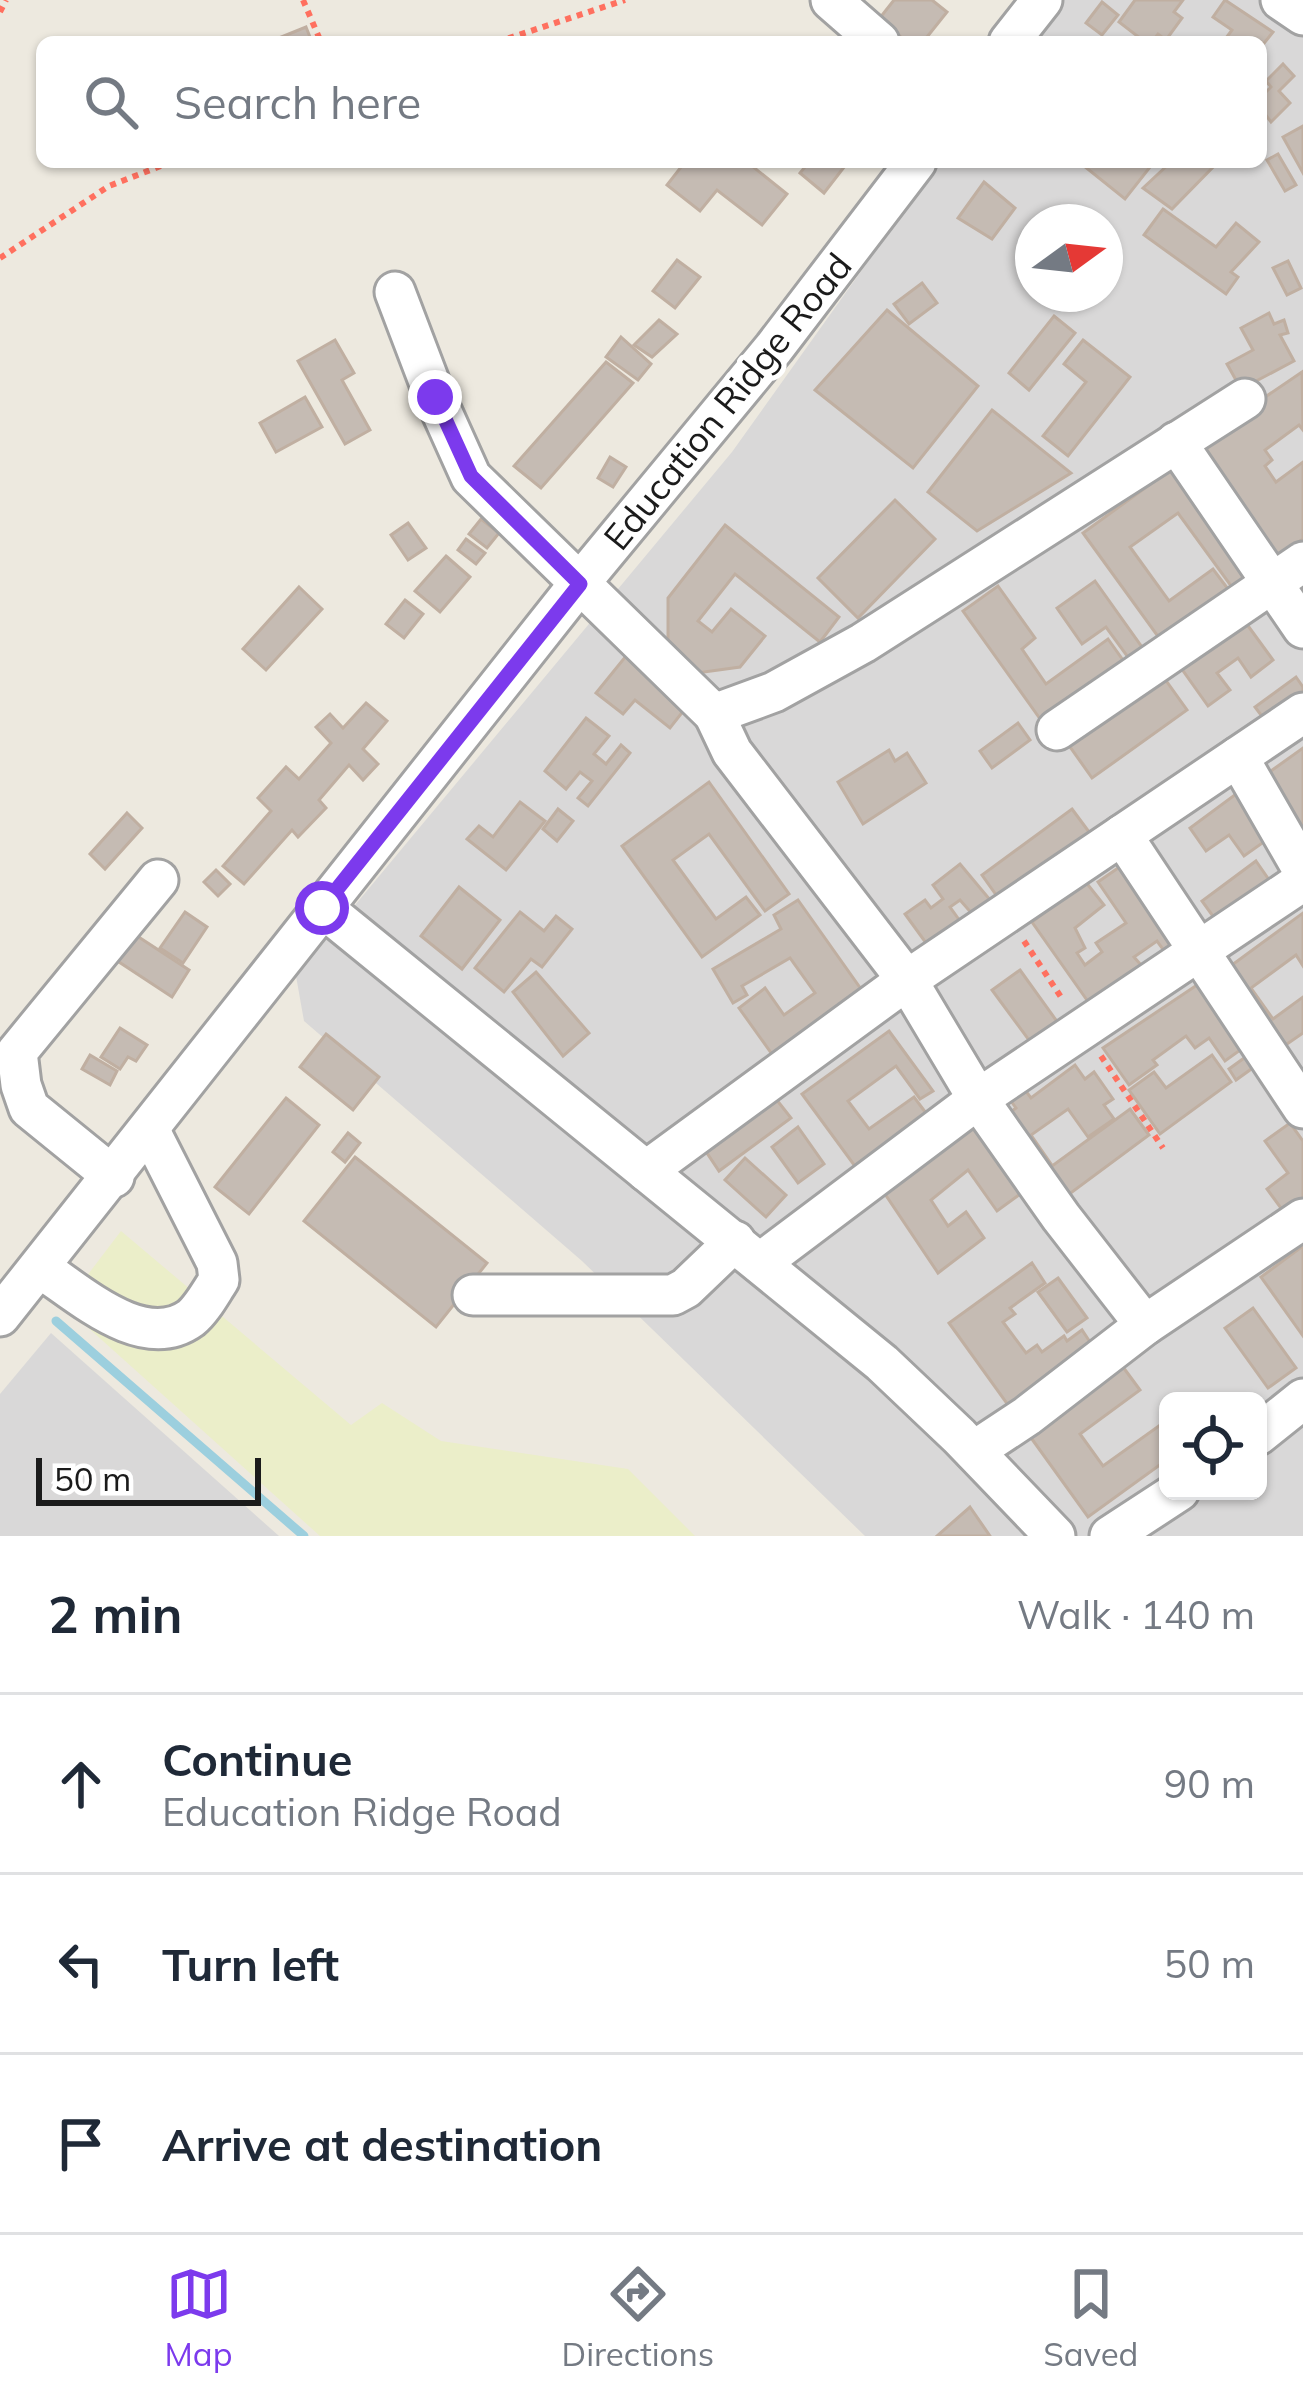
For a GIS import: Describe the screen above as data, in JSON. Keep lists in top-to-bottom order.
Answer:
{
  "streets": {
    "street": ["Education Ridge Road"]
  },
  "scale_bar": "50 m",
  "north": "right",
  "page": {
    "search": "Search here",
    "scale": "50 m",
    "heading": ["2 min", "Walk · 140 m"],
    "list": [
      ["Continue", "Education Ridge Road", "90 m"],
      ["Turn left", "50 m"],
      "Arrive at destination"
    ],
    "nav": ["Map", "Directions", "Saved"]
  }
}
